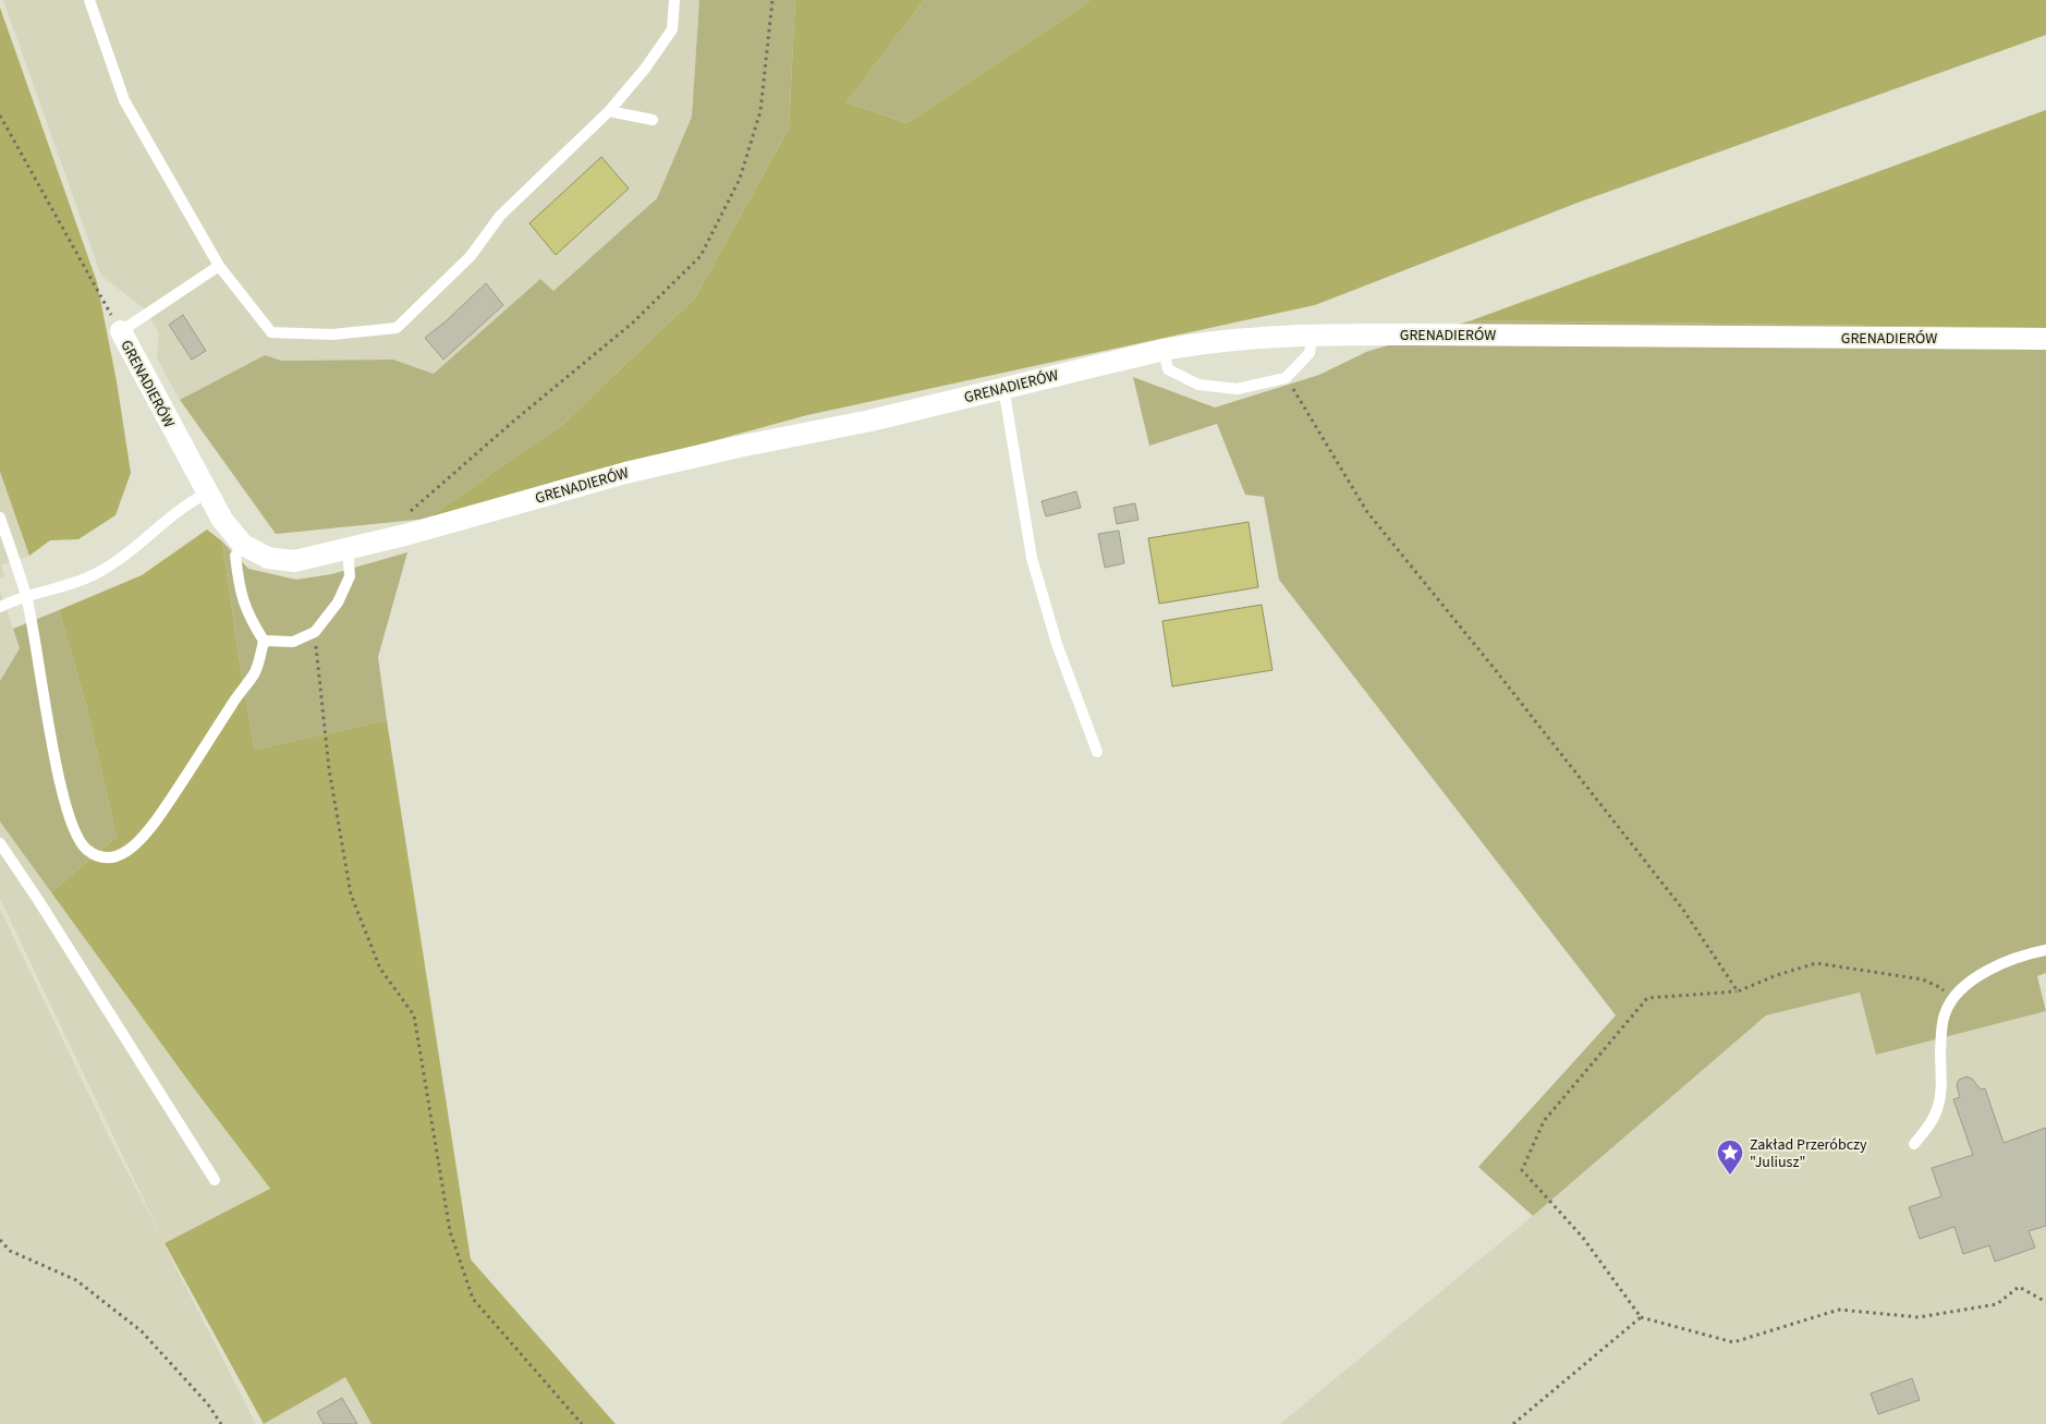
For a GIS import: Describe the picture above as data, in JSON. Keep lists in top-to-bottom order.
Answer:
{
  "streets": {
    "street": ["GRENADIERÓW"]
  },
  "places": {
    "place": ["Zakład Przeróbczy \"Juliusz\""]
  }
}
